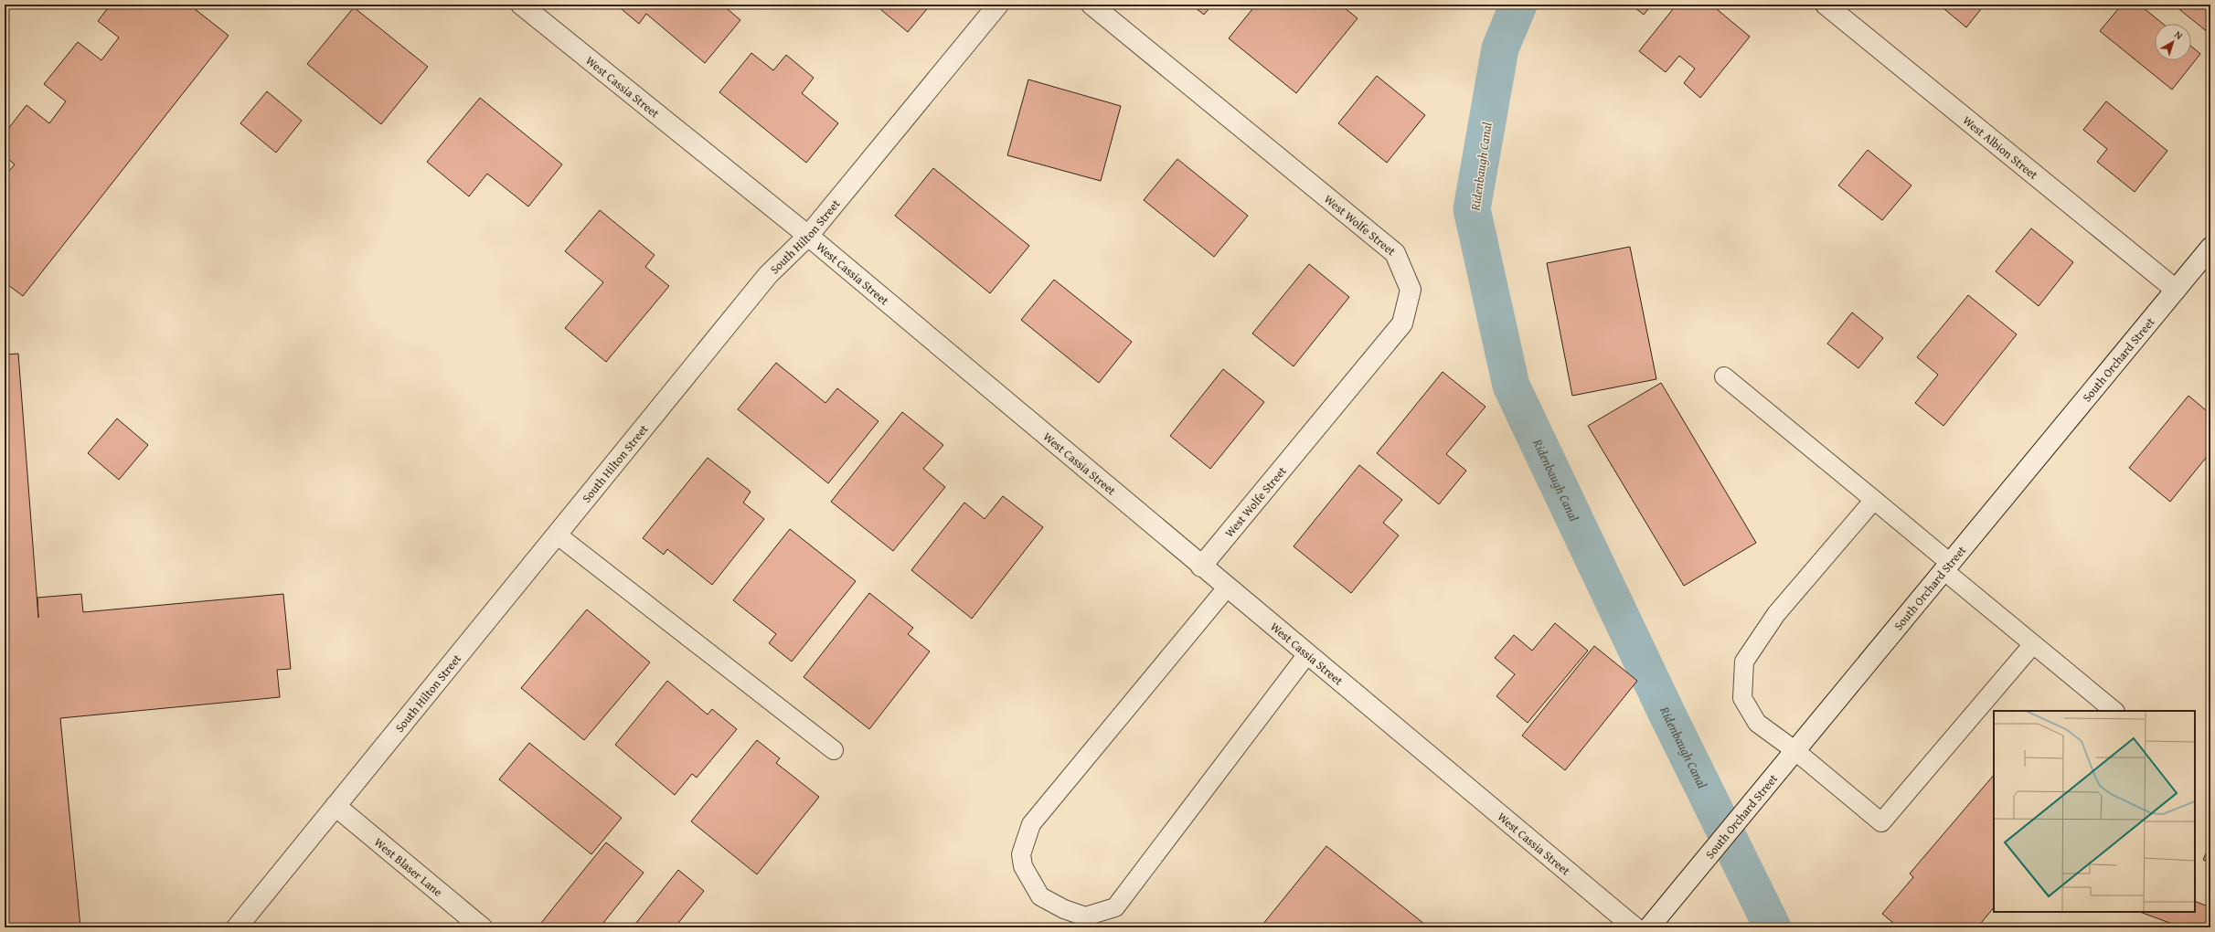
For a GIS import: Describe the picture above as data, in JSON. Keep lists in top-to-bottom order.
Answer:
{
  "streets": {
    "street": [
      "West Cassia Street",
      "West Albion Street",
      "West Wolfe Street",
      "South Hilton Street",
      "South Orchard Street",
      "West Blaser Lane"
    ]
  },
  "crossings": [
    ["West Cassia Street", "West Wolfe Street"],
    ["West Cassia Street", "South Hilton Street"],
    ["West Albion Street", "South Orchard Street"],
    ["South Hilton Street", "West Blaser Lane"]
  ],
  "water": ["Ridenbaugh Canal"],
  "north": "top right"
}
